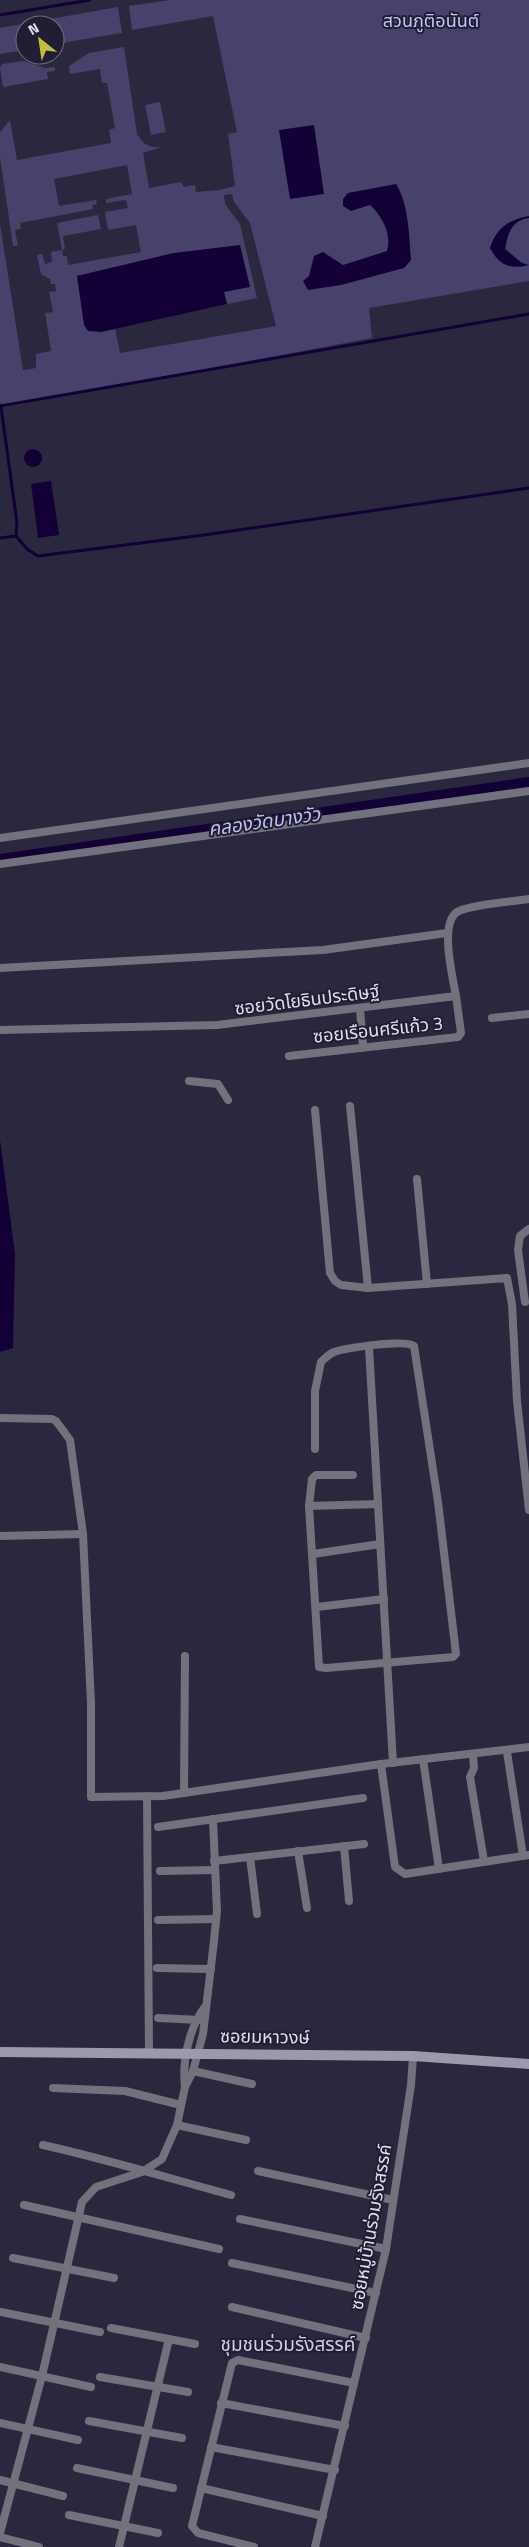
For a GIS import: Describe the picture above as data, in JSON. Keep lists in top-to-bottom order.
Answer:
{
  "streets": {
    "street": [
      "ซอยวัดโยธินประดิษฐ์",
      "ซอยเรือนศรีแก้ว 3",
      "ซอยมหาวงษ์",
      "ซอยหมู่บ้านร่วมรังสรรค์"
    ]
  },
  "crossings": [
    ["ซอยวัดโยธินประดิษฐ์", "ซอยเรือนศรีแก้ว 3"],
    ["ซอยมหาวงษ์", "ซอยหมู่บ้านร่วมรังสรรค์"]
  ],
  "districts": ["ชุมชนร่วมรังสรรค์"],
  "water": ["คลองวัดบางวัว"],
  "parks": ["สวนภูติอนันต์"],
  "north": "top left"
}
